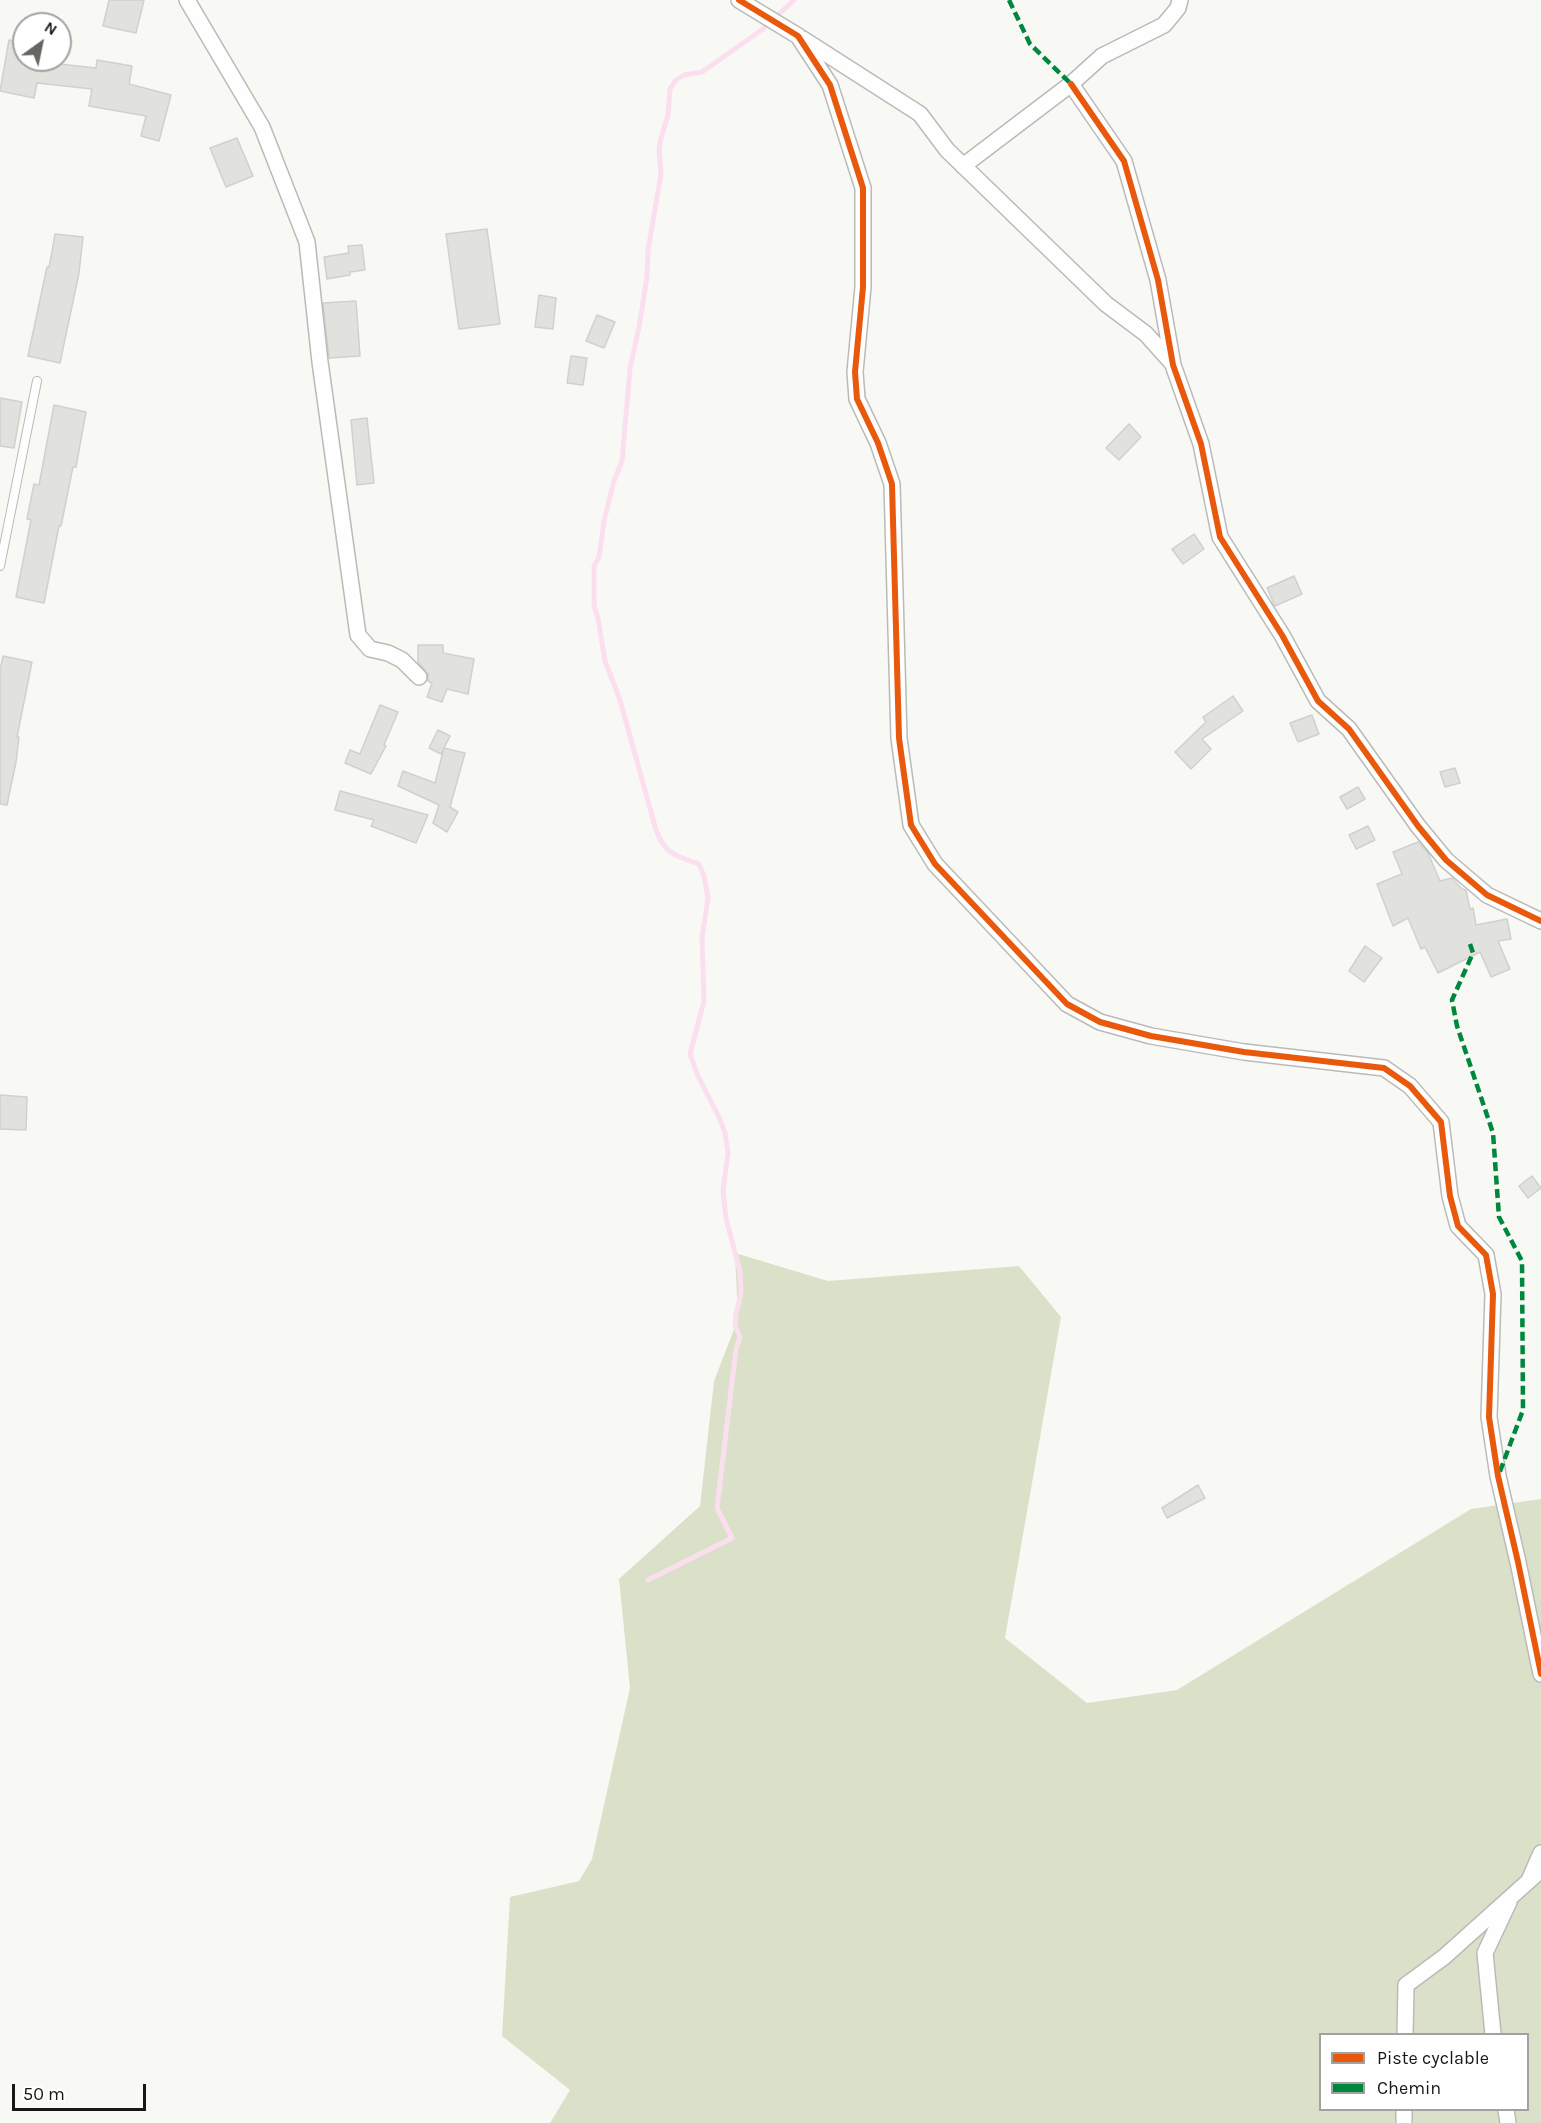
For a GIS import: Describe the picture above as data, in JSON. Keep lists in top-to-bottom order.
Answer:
{
  "legend": ["Piste cyclable", "Chemin"],
  "scale_bar": "50 m",
  "north": "top right"
}
